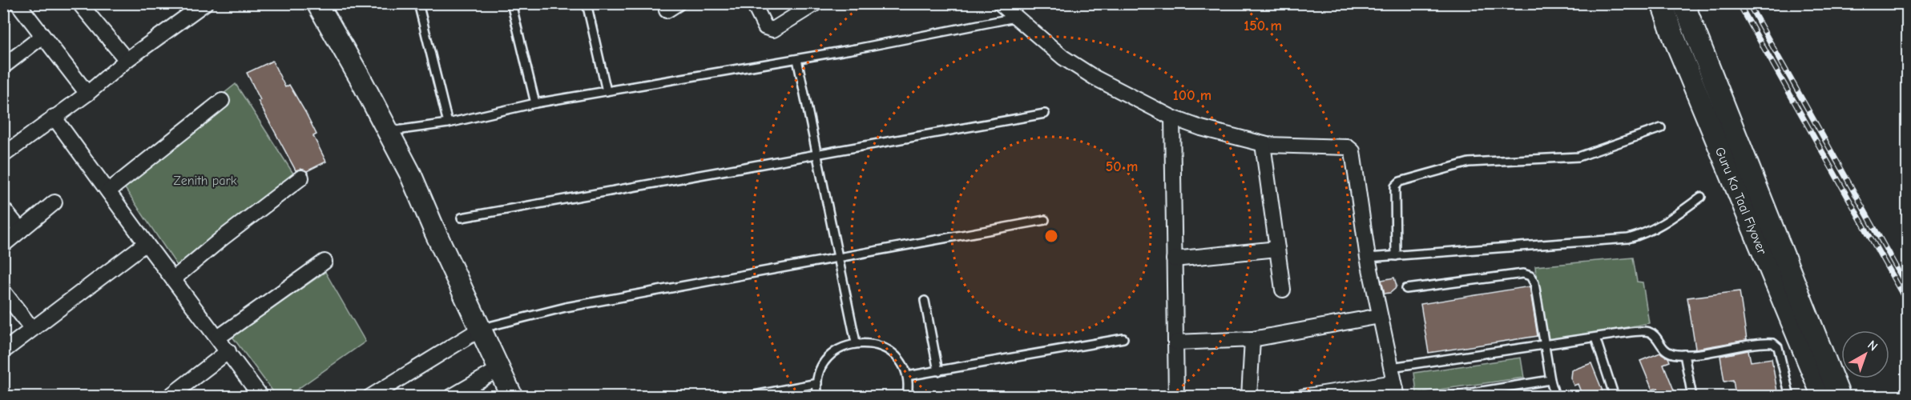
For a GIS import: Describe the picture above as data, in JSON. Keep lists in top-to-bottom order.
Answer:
{
  "streets": {
    "main road": ["Guru Ka Taal Flyover"]
  },
  "parks": ["Zenith park"],
  "north": "top right",
  "rings": ["150 m", "100 m", "50 m"]
}
